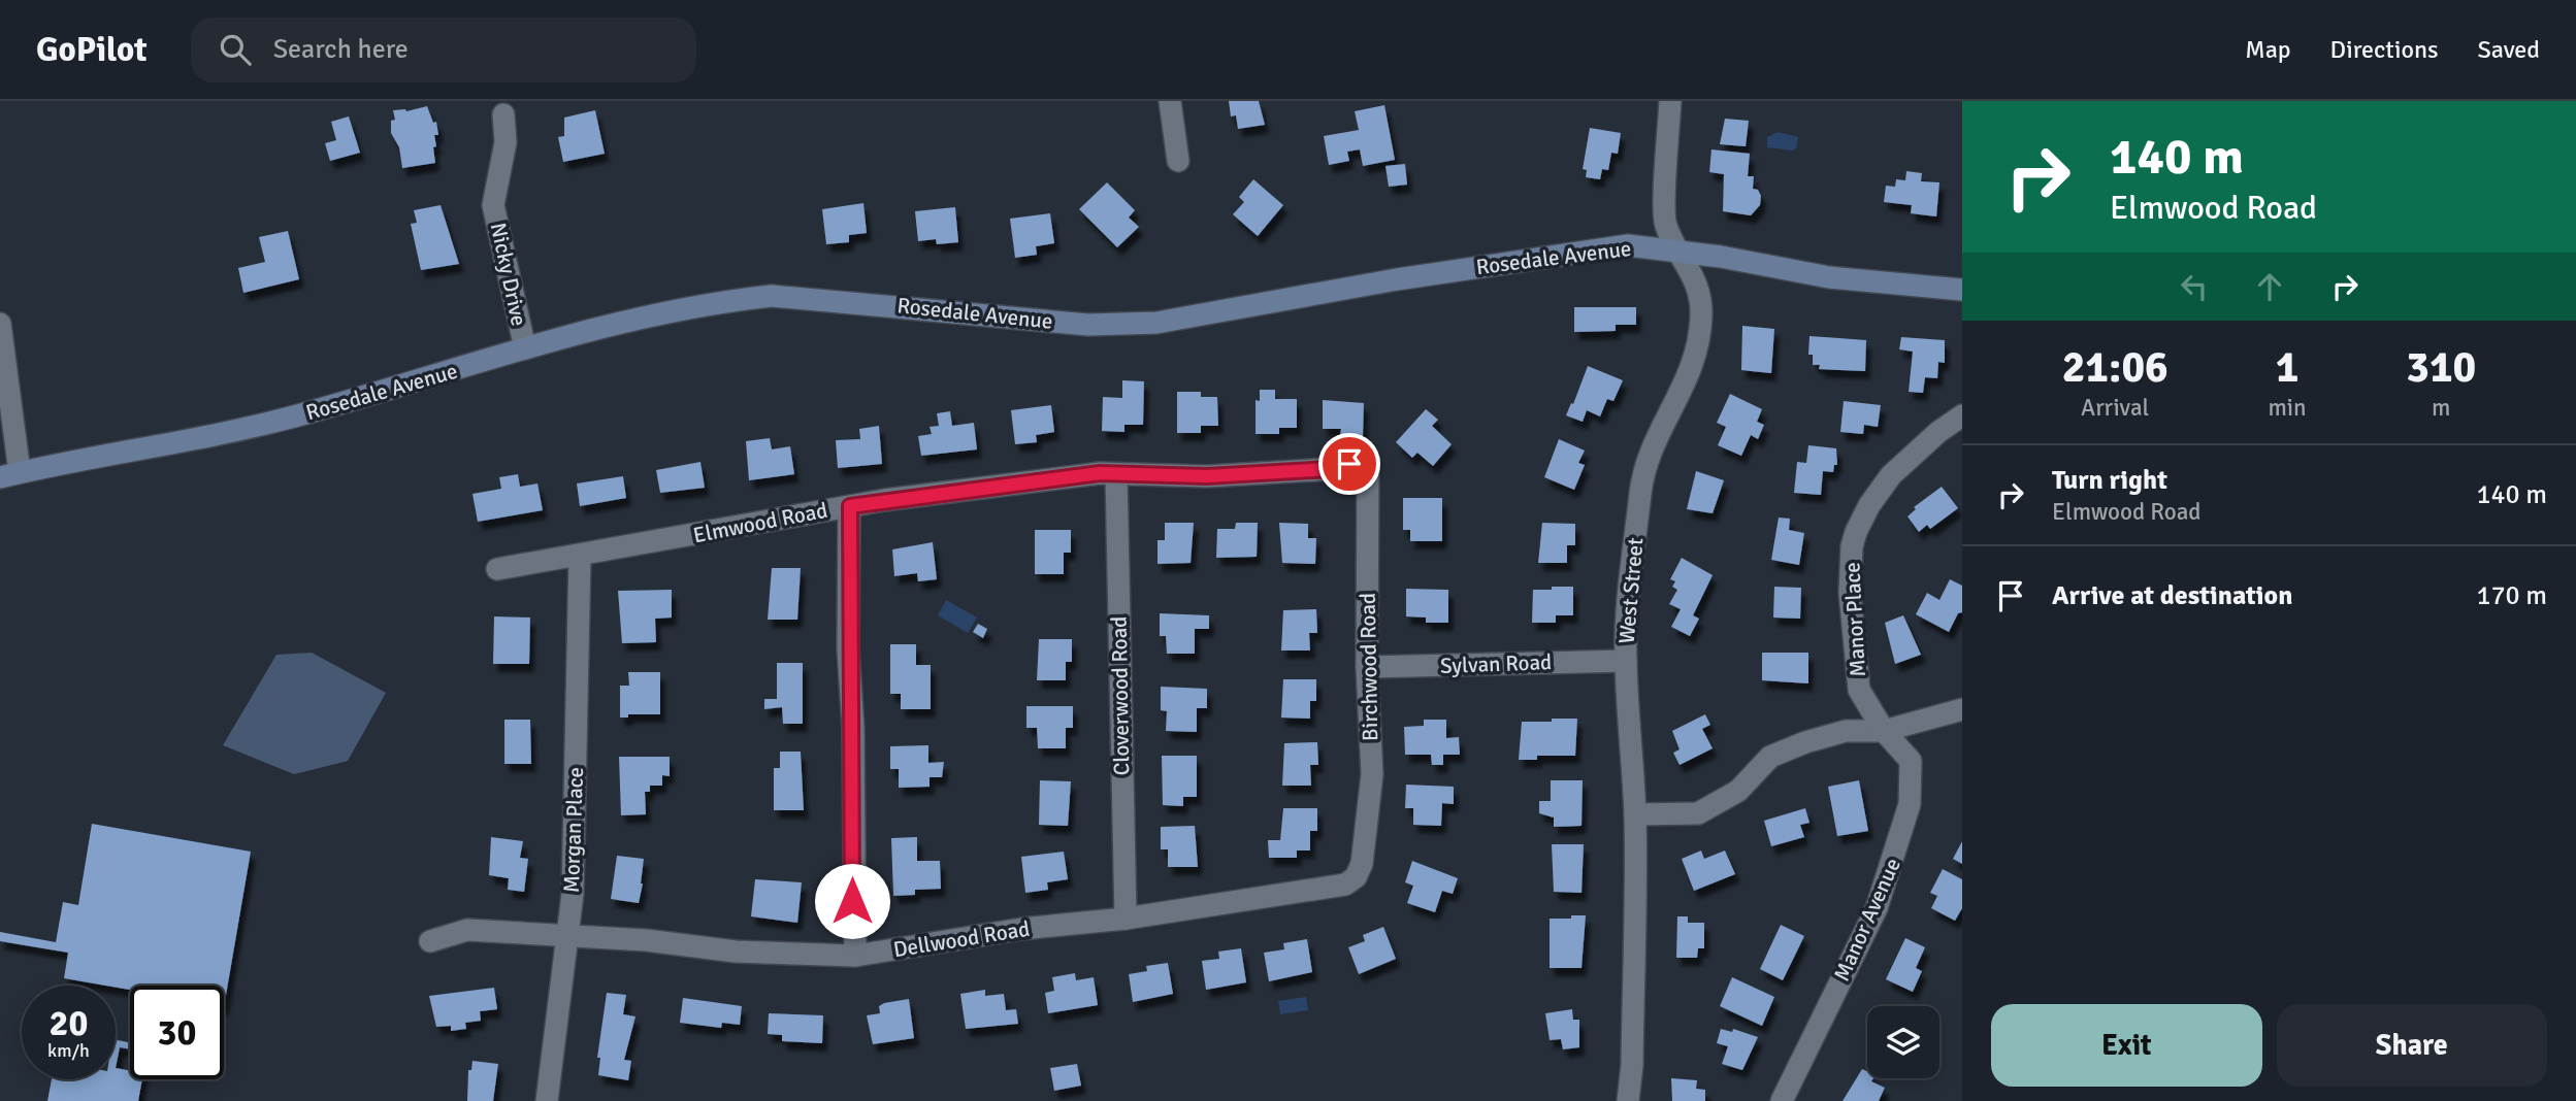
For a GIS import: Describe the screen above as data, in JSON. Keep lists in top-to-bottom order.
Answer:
{
  "streets": {
    "street": [
      "Rosedale Avenue",
      "Nicky Drive",
      "Elmwood Road",
      "West Street",
      "Manor Place",
      "Sylvan Road",
      "Birchwood Road",
      "Cloverwood Road",
      "Morgan Place",
      "Manor Avenue",
      "Dellwood Road"
    ]
  },
  "crossings": [
    ["Rosedale Avenue", "Nicky Drive"],
    ["Rosedale Avenue", "West Street"],
    ["Elmwood Road", "Birchwood Road"],
    ["Elmwood Road", "Cloverwood Road"],
    ["Elmwood Road", "Morgan Place"],
    ["West Street", "Sylvan Road"],
    ["Manor Place", "Manor Avenue"],
    ["Sylvan Road", "Birchwood Road"],
    ["Birchwood Road", "Dellwood Road"],
    ["Cloverwood Road", "Dellwood Road"],
    ["Morgan Place", "Dellwood Road"]
  ],
  "page": {
    "header": "GoPilot",
    "search": "Search here",
    "nav": ["Map", "Directions", "Saved"],
    "turn": ["140 m", "Elmwood Road"],
    "eta": [
      "21:06",
      "Arrival",
      "1",
      "min",
      "310",
      "m"
    ],
    "list": [
      {
        "name": "Turn right",
        "note": "Elmwood Road",
        "value": "140 m"
      },
      {
        "name": "Arrive at destination",
        "value": "170 m"
      }
    ],
    "speed": "20 km/h",
    "limit": "30",
    "buttons": ["Exit", "Share"]
  }
}
